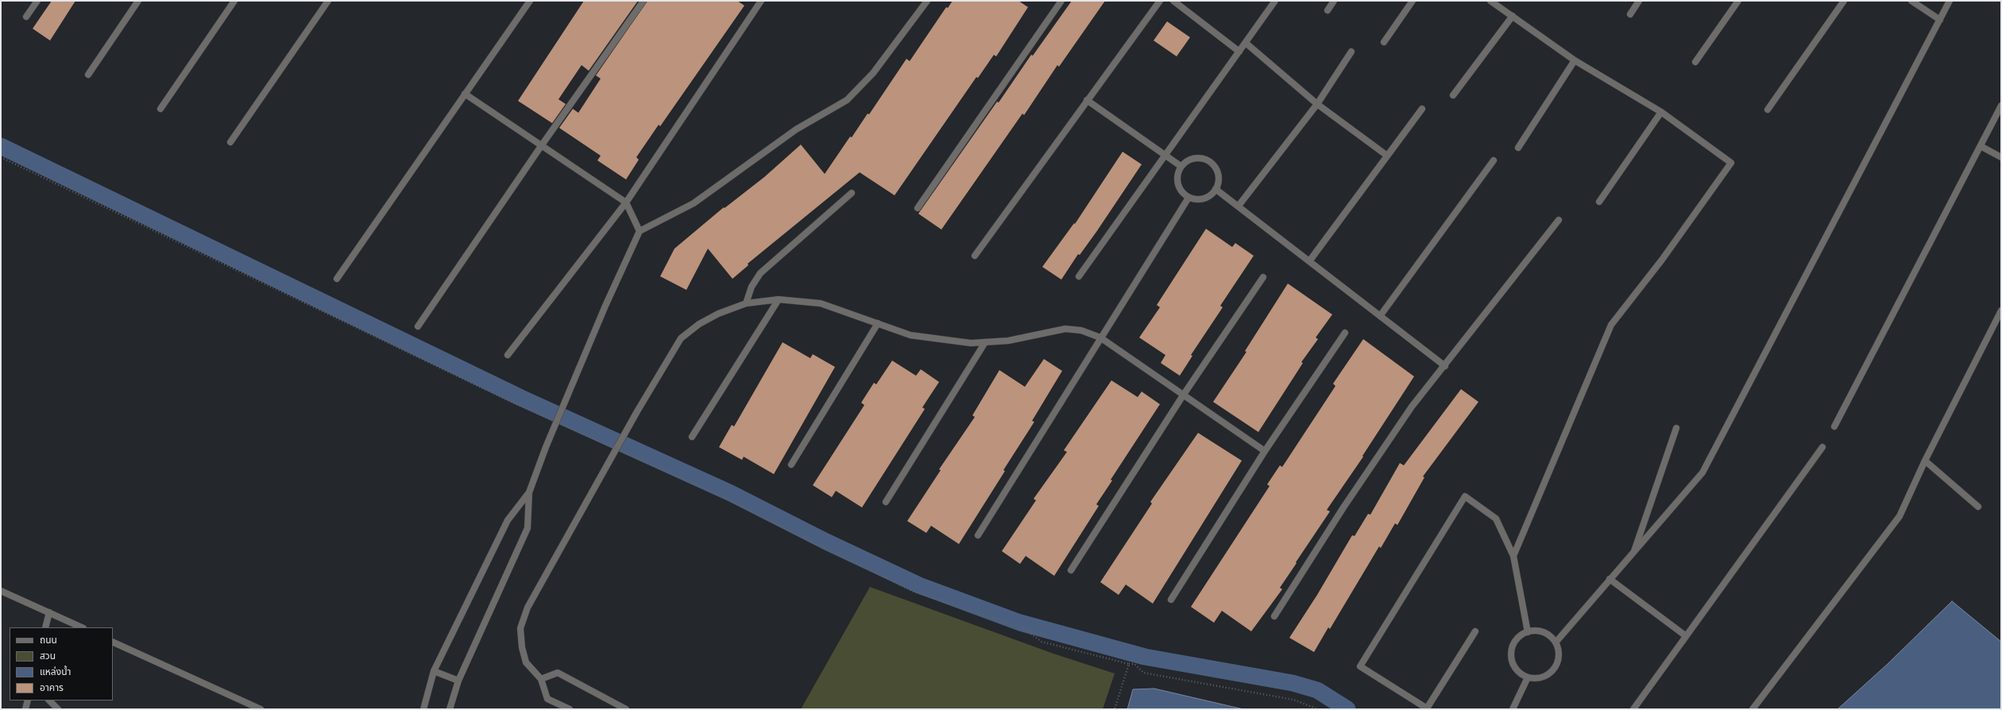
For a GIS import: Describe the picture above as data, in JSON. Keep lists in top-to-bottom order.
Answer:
{
  "legend": [
    "ถนน",
    "สวน",
    "แหล่งน้ำ",
    "อาคาร"
  ]
}
